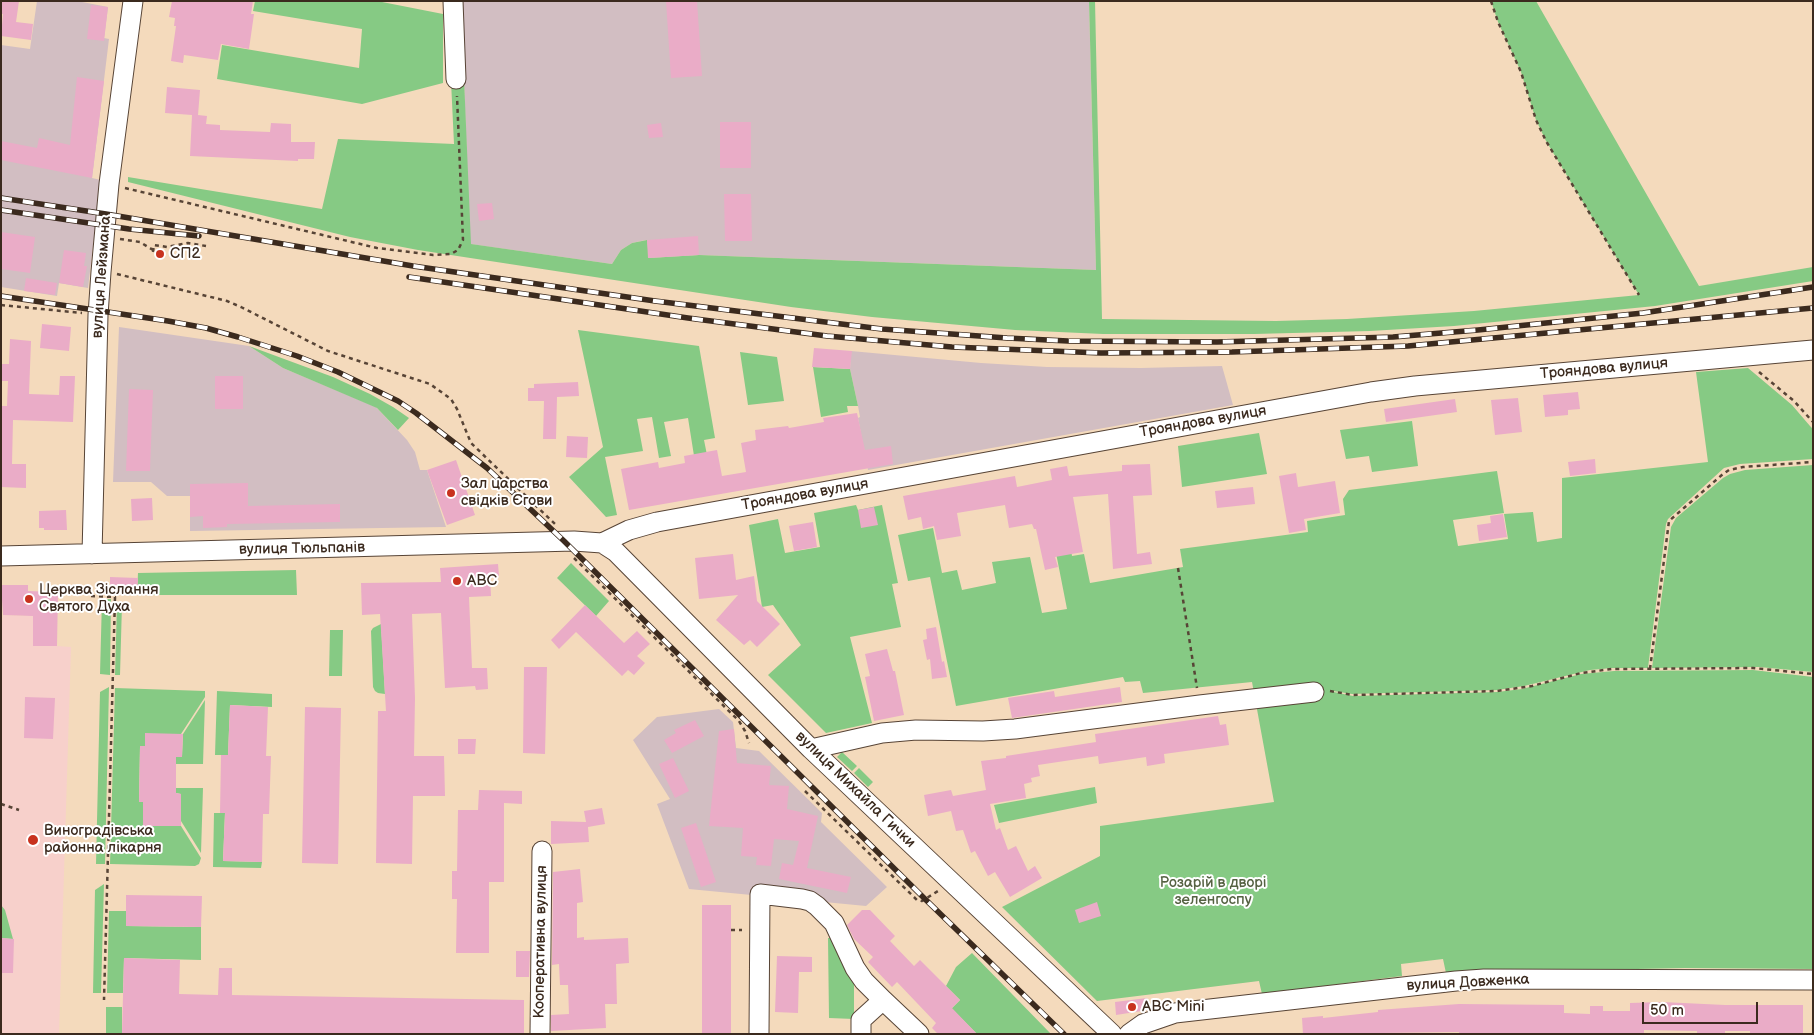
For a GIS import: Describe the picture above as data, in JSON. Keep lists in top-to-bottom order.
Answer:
{
  "streets": {
    "street": [
      "вулиця Лейзмана",
      "Трояндова вулиця",
      "вулиця Тюльпанів",
      "вулиця Михайла Гички",
      "Кооперативна вулиця",
      "вулиця Довженка"
    ]
  },
  "crossings": [
    ["вулиця Лейзмана", "вулиця Тюльпанів"],
    ["Трояндова вулиця", "вулиця Тюльпанів"],
    ["Трояндова вулиця", "вулиця Михайла Гички"],
    ["вулиця Тюльпанів", "вулиця Михайла Гички"]
  ],
  "parks": ["Розарій в дворі зеленгоспу"],
  "places": [
    "СП2",
    "Зал царства свідків Єгови",
    "ABC",
    "Церква Зіслання Святого Духа",
    "Виноградівська районна лікарня",
    "ABC Mini"
  ],
  "scale_bar": "50 m"
}
